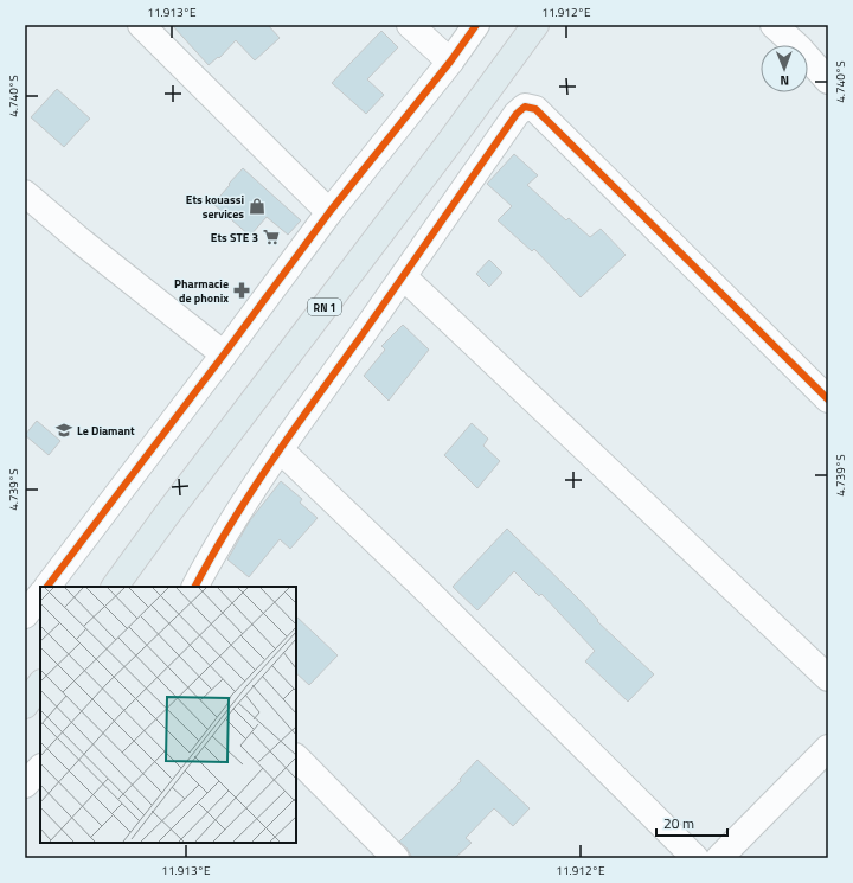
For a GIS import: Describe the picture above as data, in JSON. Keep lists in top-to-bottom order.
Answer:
{
  "streets": {
    "highway": ["RN 1"]
  },
  "places": {
    "shop": ["Ets kouassi services"],
    "supermarket": ["Ets STE 3"],
    "pharmacy": ["Pharmacie de phonix"],
    "school or university": ["Le Diamant"]
  },
  "scale_bar": "20 m",
  "north": "bottom",
  "coordinates": [
    "11.913°E",
    "11.912°E",
    "4.740°S",
    "4.739°S"
  ]
}
